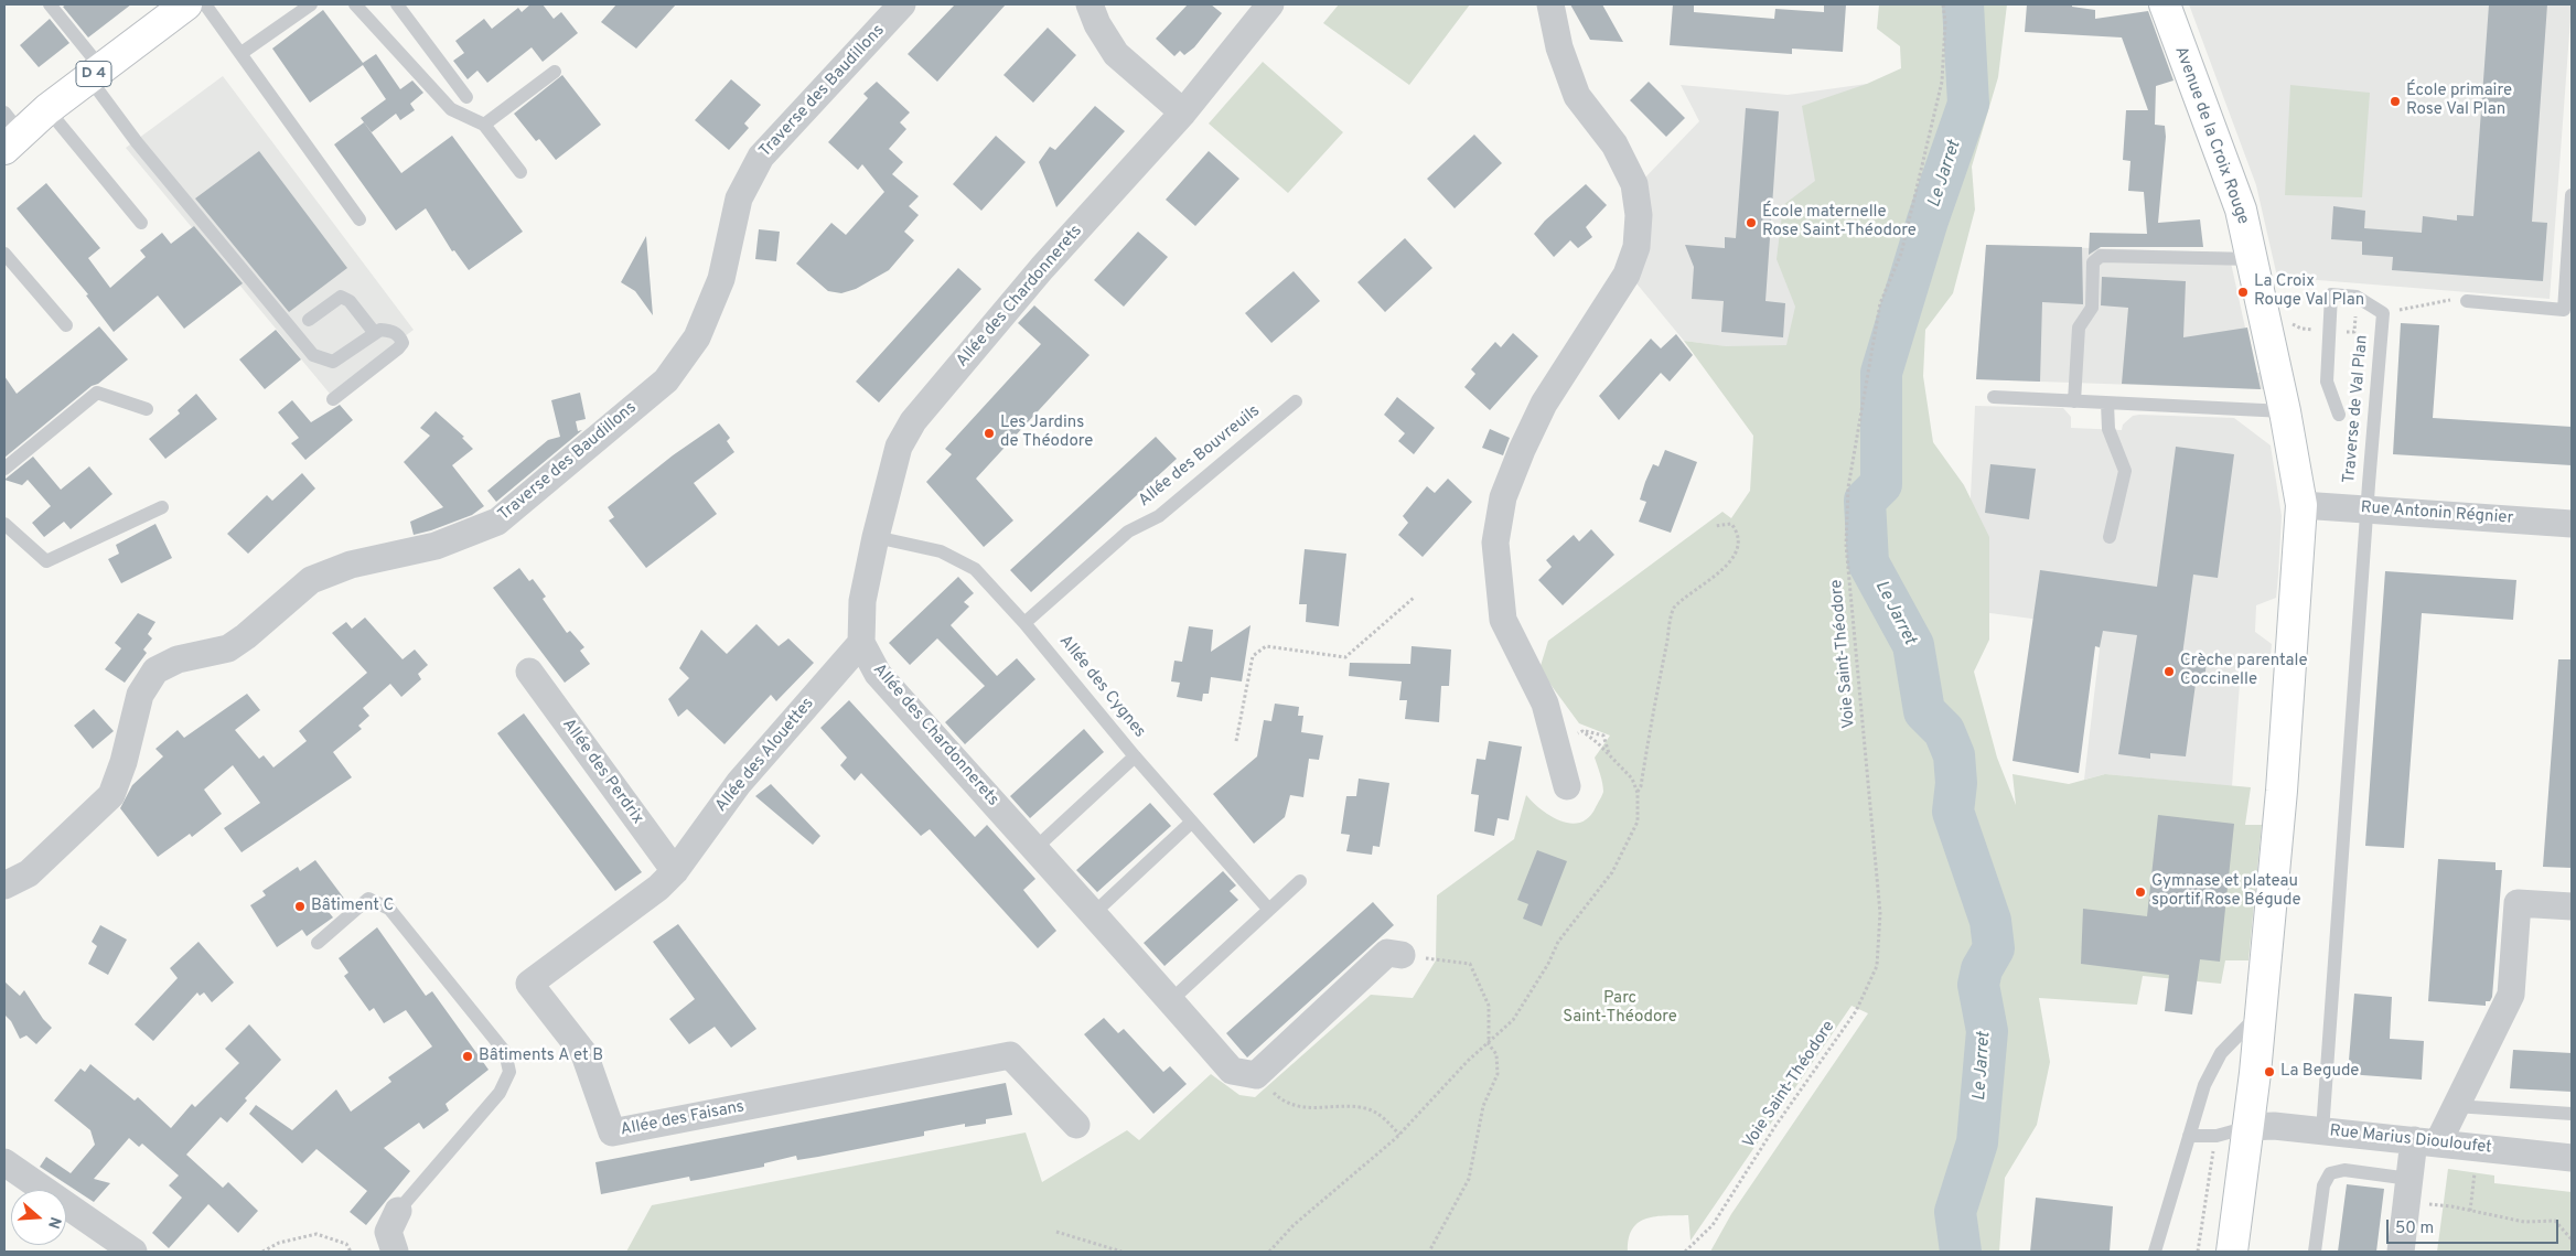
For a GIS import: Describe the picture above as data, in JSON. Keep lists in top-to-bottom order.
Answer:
{
  "streets": {
    "main road": ["D 4", "Avenue de la Croix Rouge"],
    "street": [
      "Traverse des Baudillons",
      "Allée des Chardonnerets",
      "Rue Antonin Régnier",
      "Allée des Alouettes",
      "Allée des Perdrix",
      "Allée des Faisans",
      "Rue Marius Diouloufet"
    ],
    "lane": ["Traverse de Val Plan", "Allée des Bouvreuils", "Allée des Cygnes"],
    "path": ["Voie Saint-Théodore"]
  },
  "crossings": [
    ["Avenue de la Croix Rouge", "Rue Antonin Régnier"],
    ["Avenue de la Croix Rouge", "Rue Marius Diouloufet"],
    ["Allée des Chardonnerets", "Allée des Cygnes"],
    ["Allée des Chardonnerets", "Allée des Alouettes"],
    ["Traverse de Val Plan", "Rue Antonin Régnier"],
    ["Traverse de Val Plan", "Rue Marius Diouloufet"],
    ["Allée des Bouvreuils", "Allée des Cygnes"],
    ["Allée des Alouettes", "Allée des Perdrix"],
    ["Allée des Alouettes", "Allée des Faisans"],
    ["Allée des Perdrix", "Allée des Faisans"]
  ],
  "water": ["Le Jarret"],
  "parks": ["Parc Saint-Théodore"],
  "places": [
    "École primaire Rose Val Plan",
    "École maternelle Rose Saint-Théodore",
    "La Croix Rouge Val Plan",
    "Les Jardins de Théodore",
    "Crèche parentale Coccinelle",
    "Gymnase et plateau sportif Rose Bégude",
    "Bâtiment C",
    "Bâtiments A et B",
    "La Begude"
  ],
  "scale_bar": "50 m",
  "north": "right"
}
